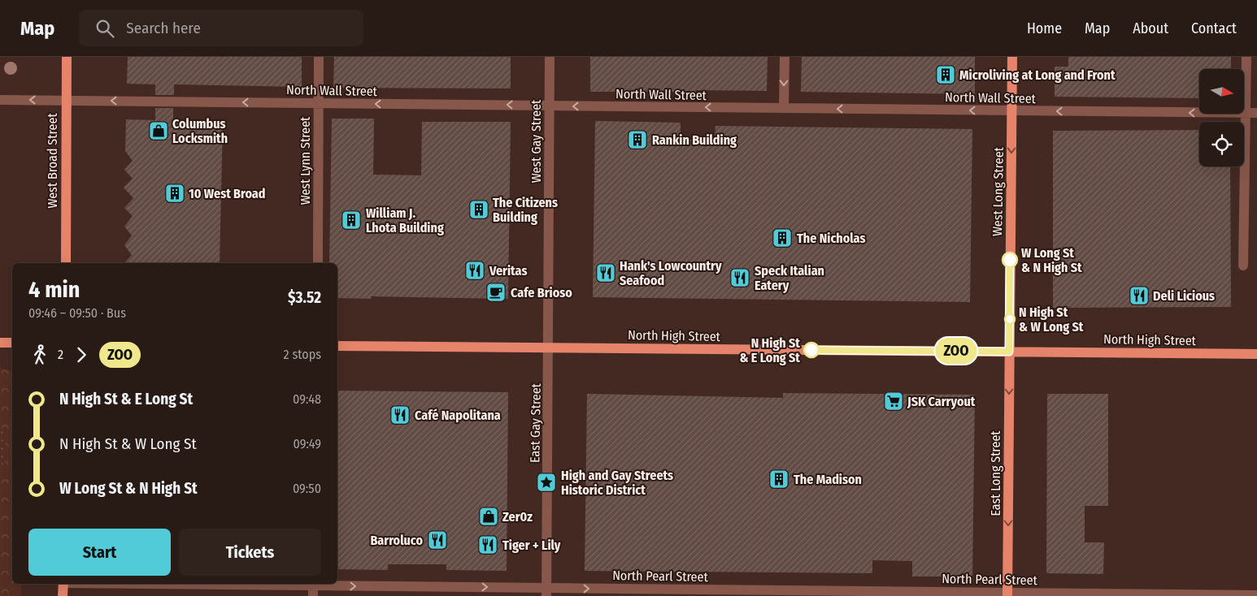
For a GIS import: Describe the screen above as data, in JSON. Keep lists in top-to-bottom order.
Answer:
{
  "streets": {
    "main road": [
      "West Broad Street",
      "West Long Street",
      "North High Street",
      "East Long Street"
    ],
    "street": [
      "North Wall Street",
      "West Gay Street",
      "West Lynn Street",
      "East Gay Street",
      "North Pearl Street"
    ]
  },
  "crossings": [
    ["North Wall Street", "West Gay Street"],
    ["North Wall Street", "West Broad Street"],
    ["North Wall Street", "West Lynn Street"],
    ["North Wall Street", "West Long Street"],
    ["West Gay Street", "North High Street"],
    ["West Gay Street", "East Gay Street"],
    ["West Long Street", "North High Street"],
    ["West Long Street", "East Long Street"],
    ["North High Street", "East Gay Street"],
    ["North High Street", "East Long Street"],
    ["East Gay Street", "North Pearl Street"],
    ["East Long Street", "North Pearl Street"]
  ],
  "one_way": [
    "North Wall Street",
    "West Long Street",
    "East Long Street",
    "North Pearl Street"
  ],
  "places": {
    "building": [
      "Microliving at Long and Front",
      "Rankin Building",
      "10 West Broad",
      "The Citizens Building",
      "William J. Lhota Building",
      "The Nicholas",
      "The Madison"
    ],
    "shop": ["Columbus Locksmith", "Zer0z"],
    "other": ["W Long St & N High St", "N High St & W Long St", "N High St & E Long St"],
    "restaurant": [
      "Veritas",
      "Hank's Lowcountry Seafood",
      "Speck Italian Eatery",
      "Deli Licious",
      "Café Napolitana",
      "Barroluco",
      "Tiger + Lily"
    ],
    "cafe": ["Cafe Brioso"],
    "supermarket": ["JSK Carryout"],
    "place": ["High and Gay Streets Historic District"]
  },
  "lines": ["bus line ZOO"],
  "north": "right",
  "page": {
    "header": "Map",
    "search": "Search here",
    "nav": [
      "Home",
      "Map",
      "About",
      "Contact"
    ],
    "on_map": "ZOO",
    "heading": ["4 min", "09:46 – 09:50 · Bus", "$3.52"],
    "legs": ["2", "ZOO", "2 stops"],
    "list": [
      {
        "name": "N High St & E Long St",
        "value": "09:48"
      },
      {
        "name": "N High St & W Long St",
        "value": "09:49"
      },
      {
        "name": "W Long St & N High St",
        "value": "09:50"
      }
    ],
    "buttons": ["Start", "Tickets"]
  }
}
